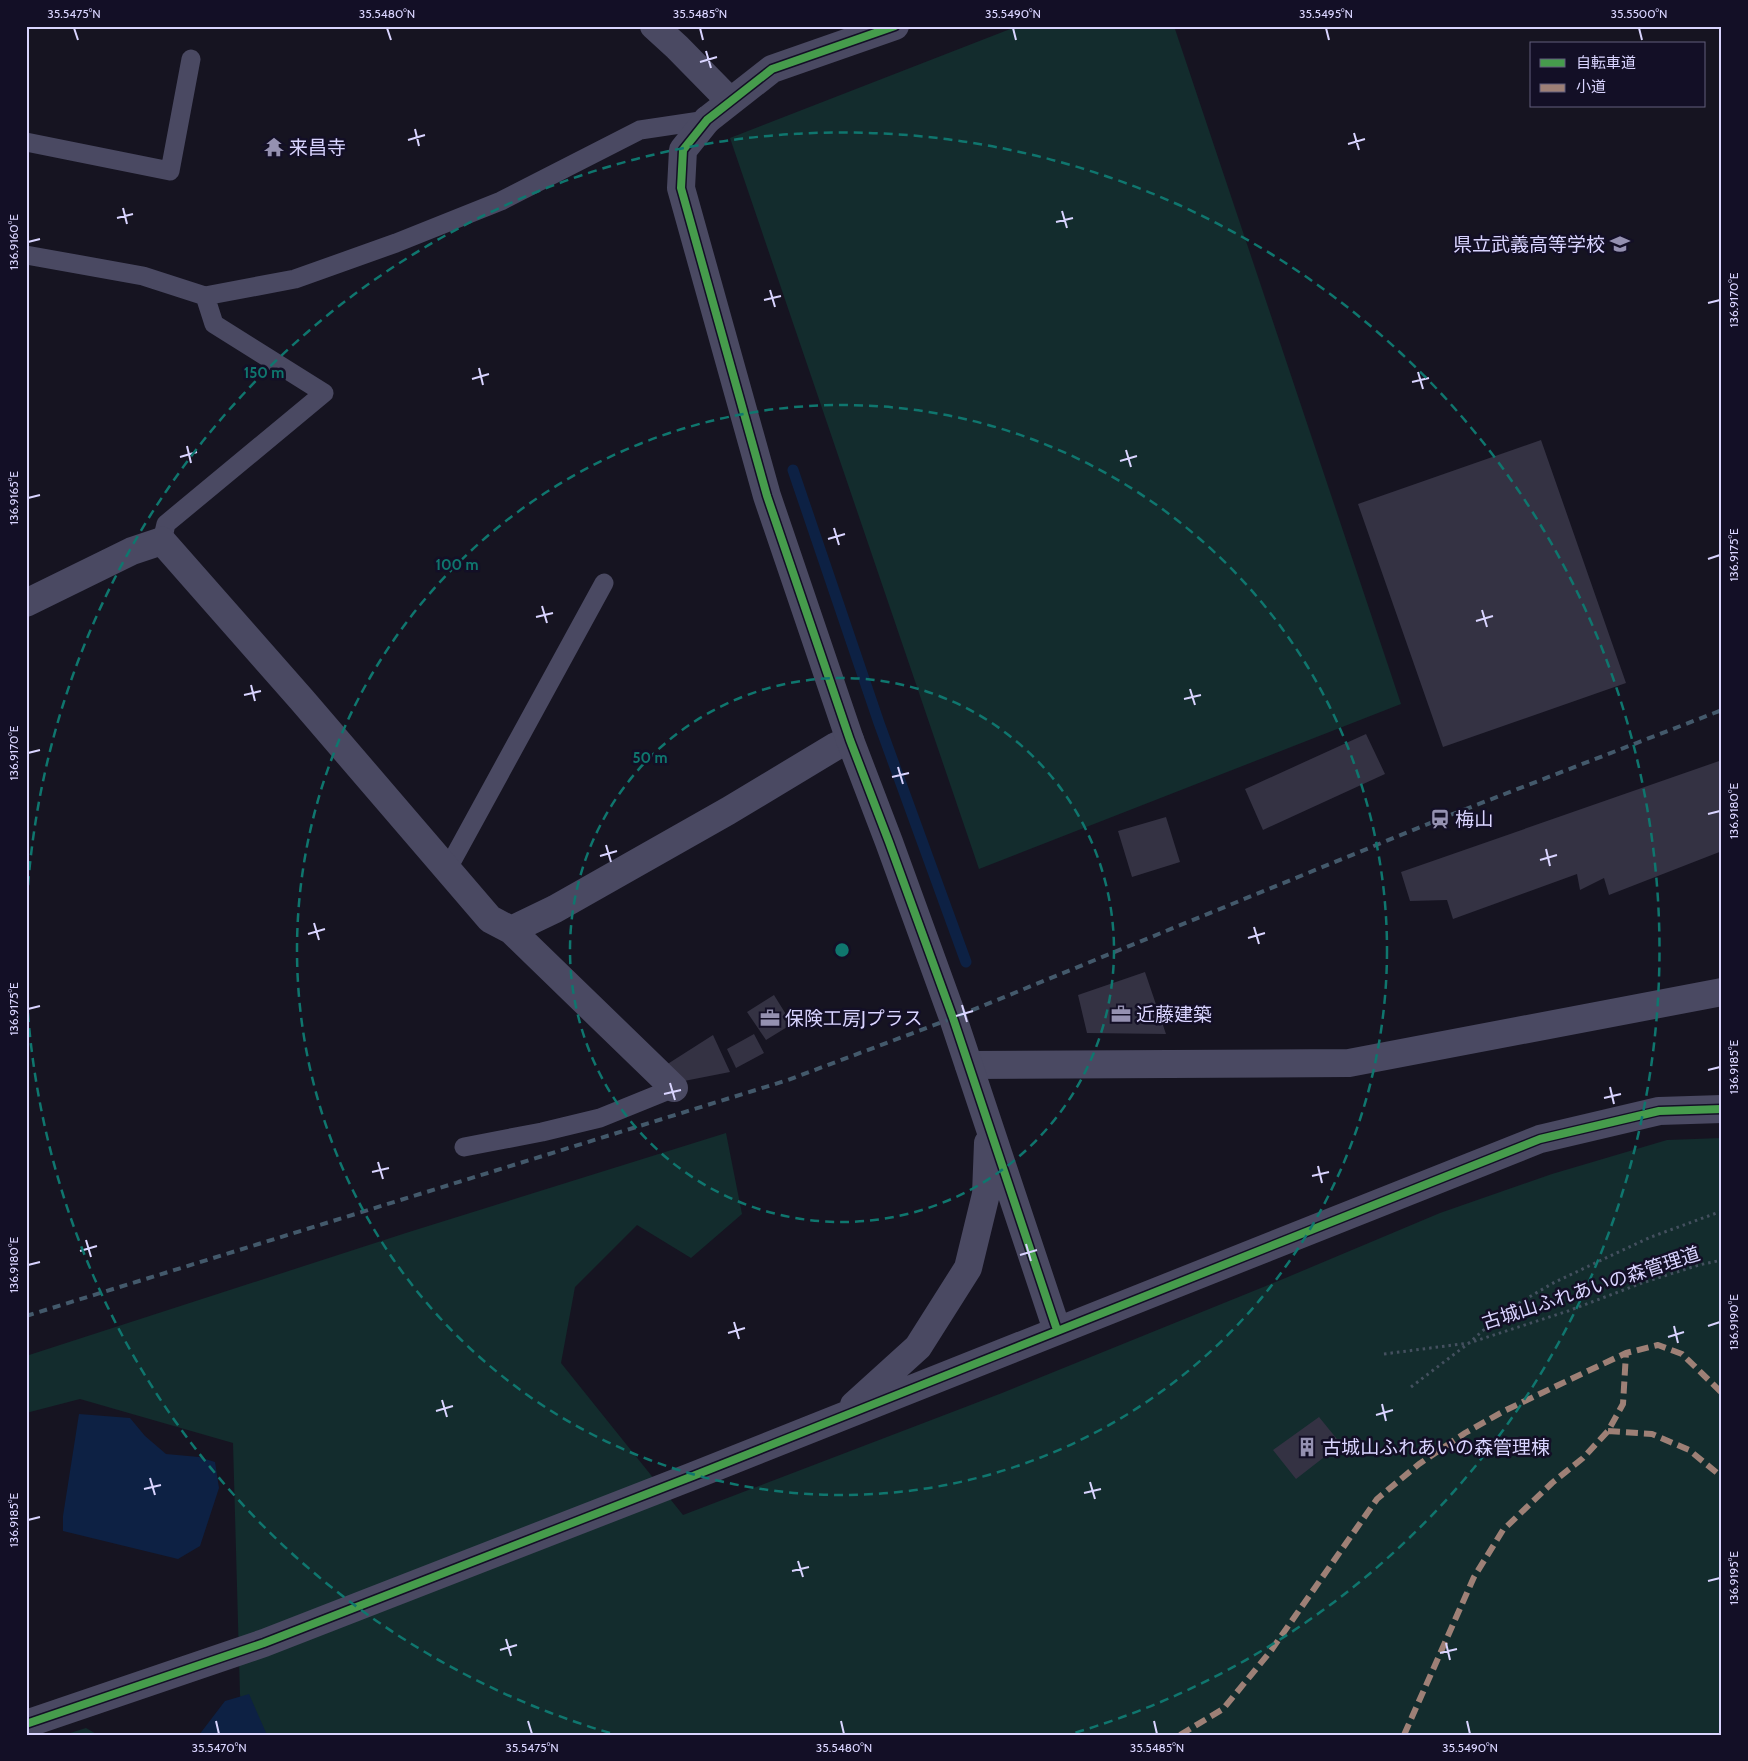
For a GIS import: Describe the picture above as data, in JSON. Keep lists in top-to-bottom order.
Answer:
{
  "streets": {
    "path": ["古城山ふれあいの森管理道"]
  },
  "places": {
    "temple": ["来昌寺"],
    "school or university": ["県立武義高等学校"],
    "station": ["梅山"],
    "office": ["近藤建築", "保険工房Jプラス"],
    "building": ["古城山ふれあいの森管理棟"]
  },
  "legend": ["自転車道", "小道"],
  "coordinates": [
    "35.5475°N",
    "35.5480°N",
    "35.5485°N",
    "35.5490°N",
    "35.5495°N",
    "35.5500°N",
    "136.9160°E",
    "136.9170°E",
    "136.9165°E",
    "136.9175°E",
    "136.9180°E",
    "136.9185°E",
    "136.9190°E",
    "136.9195°E",
    "35.5470°N"
  ],
  "rings": ["150 m", "100 m", "50 m"]
}
